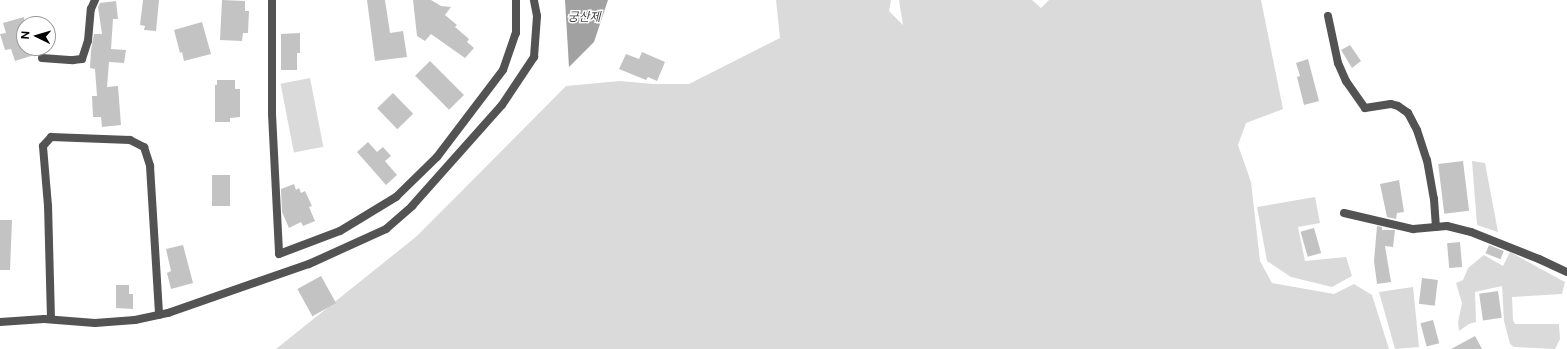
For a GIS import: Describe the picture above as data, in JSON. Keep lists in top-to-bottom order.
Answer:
{
  "water": ["궁산제"],
  "north": "left"
}
